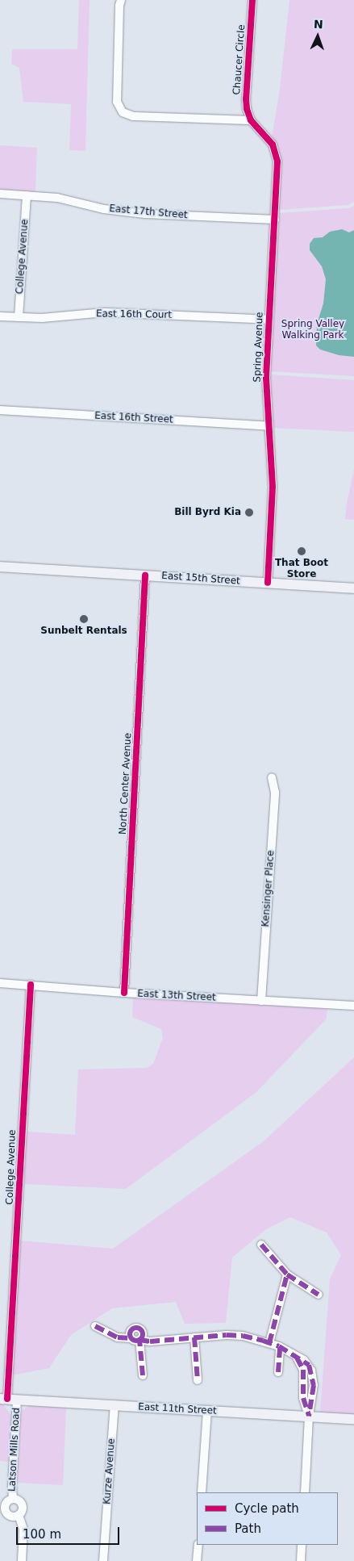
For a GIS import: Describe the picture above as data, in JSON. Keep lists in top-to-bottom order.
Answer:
{
  "streets": {
    "main road": ["East 15th Street", "East 11th Street"],
    "street": [
      "Chaucer Circle",
      "East 17th Street",
      "College Avenue",
      "East 16th Court",
      "Spring Avenue",
      "East 16th Street",
      "North Center Avenue",
      "Kensinger Place",
      "East 13th Street",
      "Latson Mills Road",
      "Kurze Avenue"
    ]
  },
  "crossings": [
    ["Chaucer Circle", "Spring Avenue"],
    ["East 17th Street", "College Avenue"],
    ["East 17th Street", "Spring Avenue"],
    ["College Avenue", "East 16th Court"],
    ["College Avenue", "East 13th Street"],
    ["College Avenue", "East 11th Street"],
    ["College Avenue", "Latson Mills Road"],
    ["East 16th Court", "Spring Avenue"],
    ["Spring Avenue", "East 16th Street"],
    ["Spring Avenue", "East 15th Street"],
    ["East 15th Street", "North Center Avenue"],
    ["North Center Avenue", "East 13th Street"],
    ["Kensinger Place", "East 13th Street"],
    ["East 11th Street", "Latson Mills Road"],
    ["East 11th Street", "Kurze Avenue"]
  ],
  "parks": ["Spring Valley Walking Park"],
  "places": ["Bill Byrd Kia", "That Boot Store", "Sunbelt Rentals"],
  "legend": ["Cycle path", "Path"],
  "scale_bar": "100 m",
  "north": "top"
}
